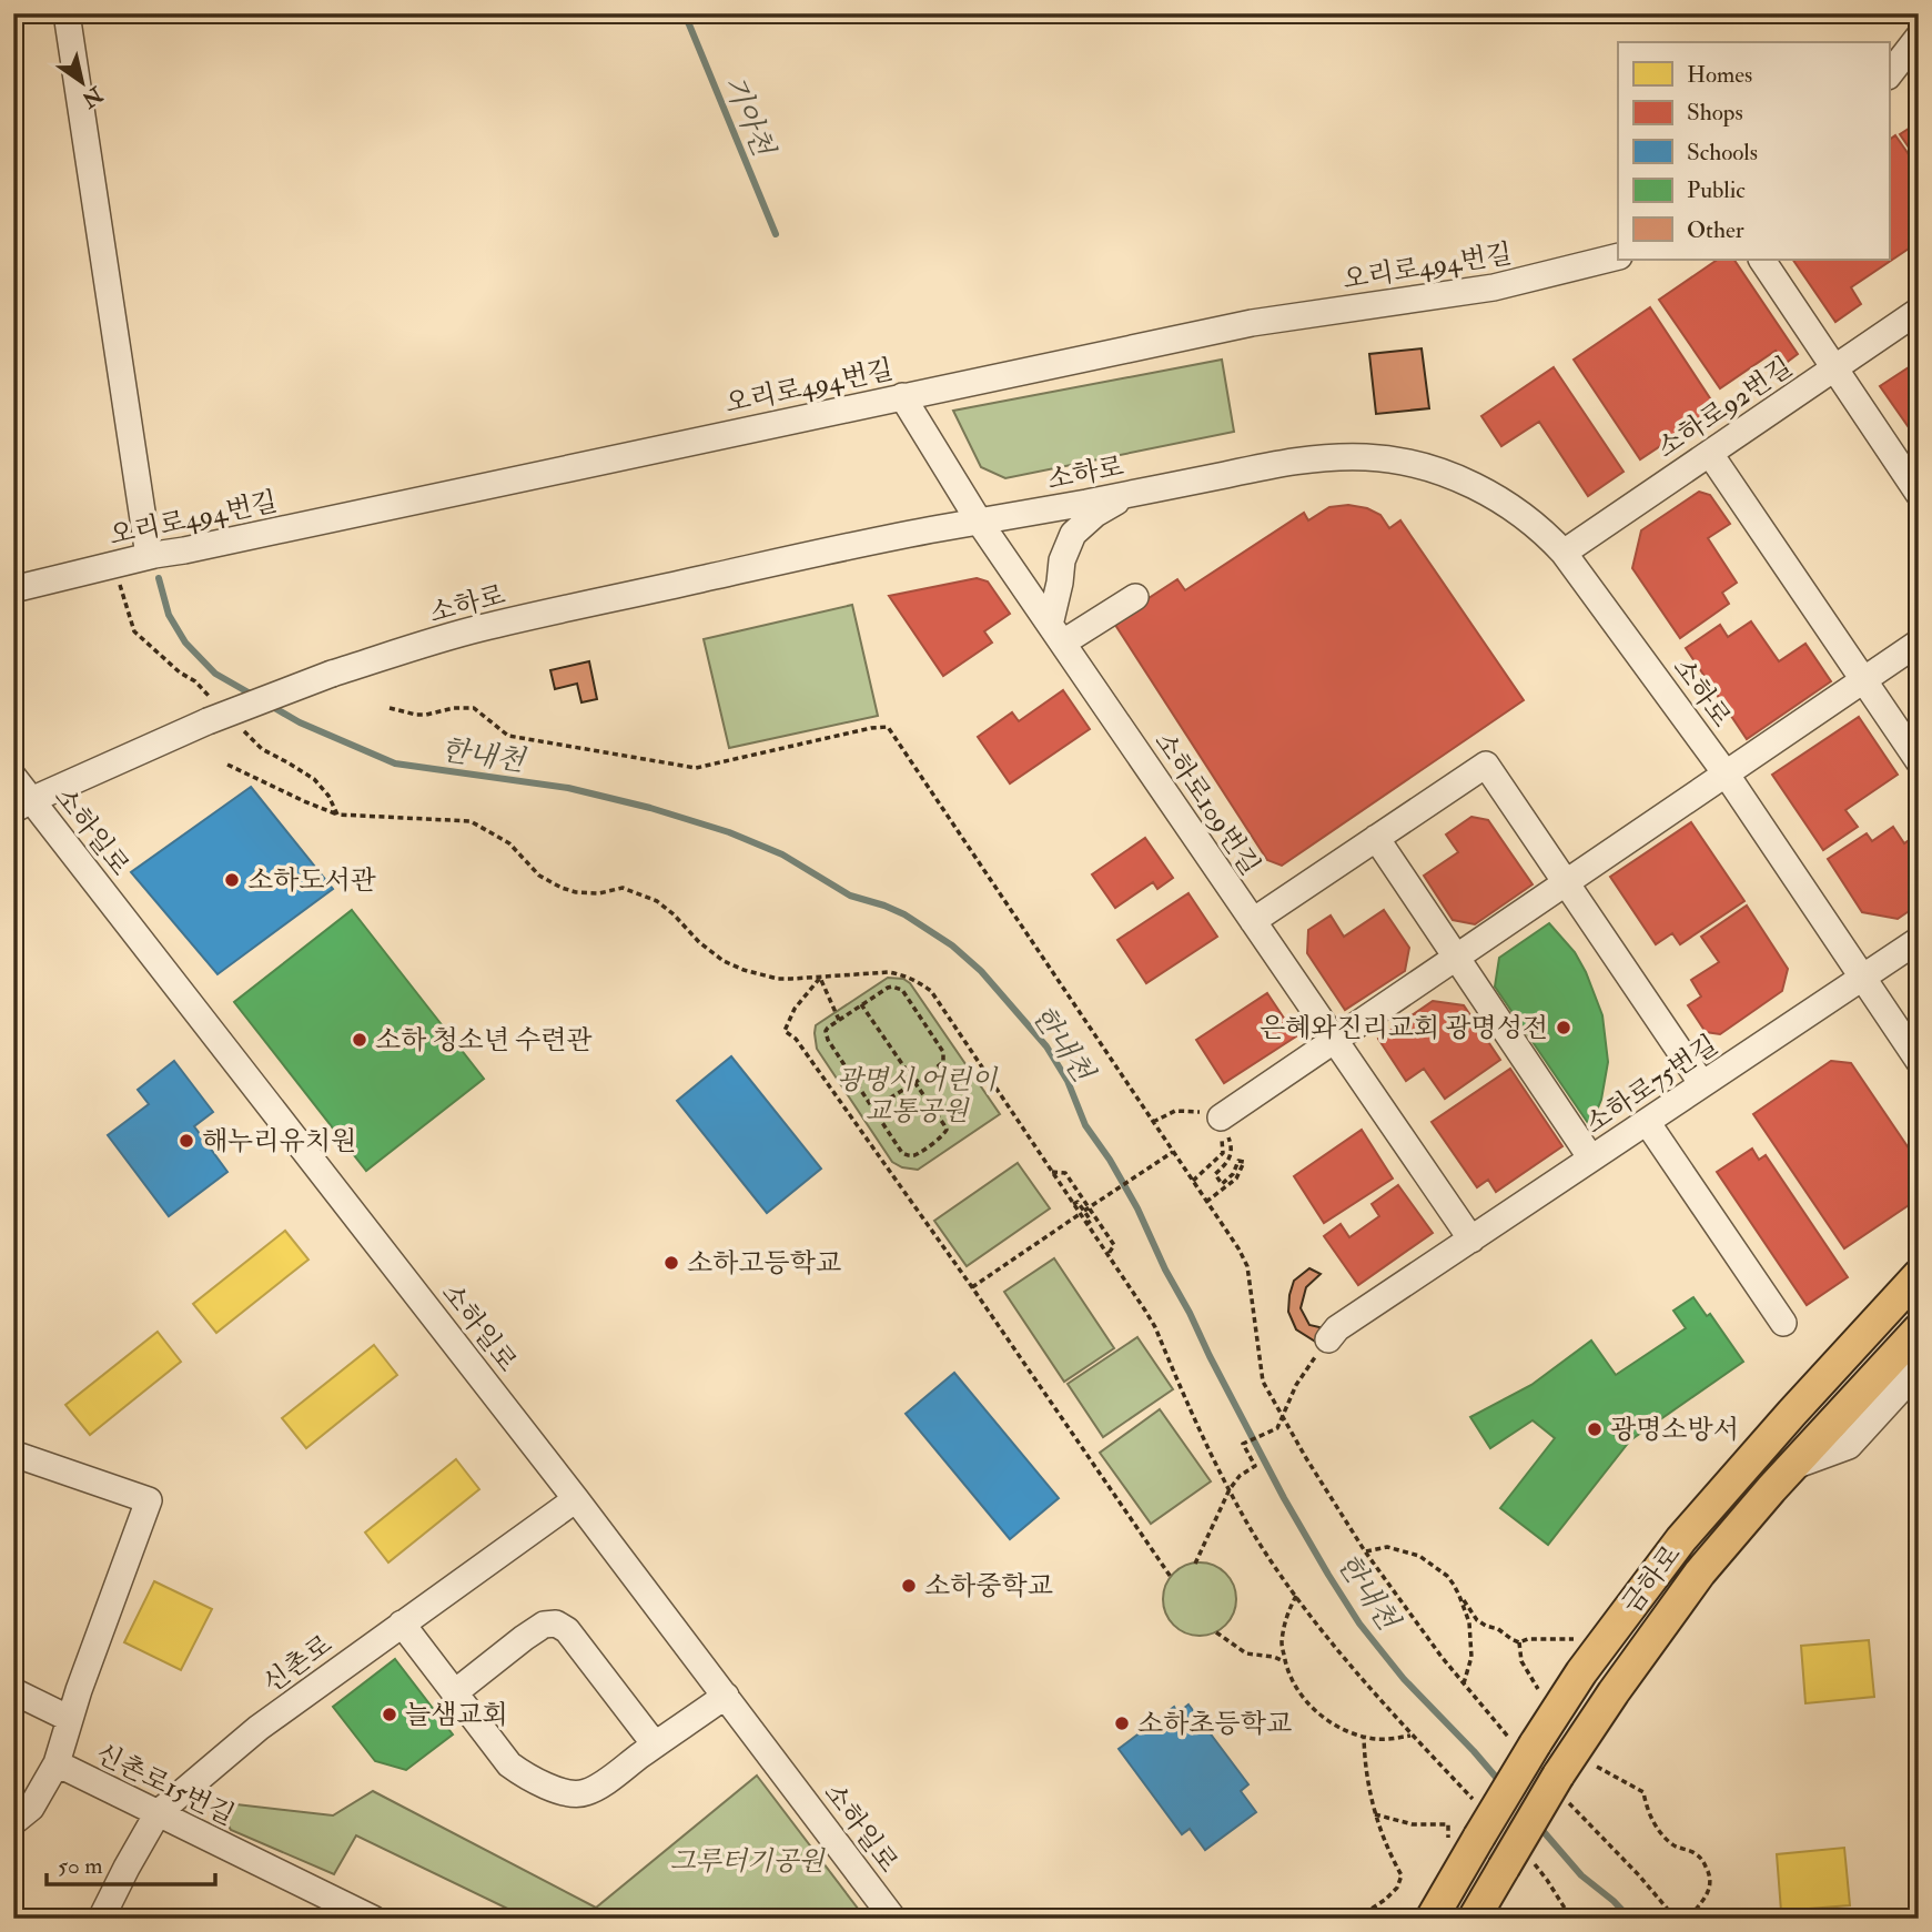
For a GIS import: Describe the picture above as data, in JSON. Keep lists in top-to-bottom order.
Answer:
{
  "streets": {
    "main road": ["금하로"],
    "street": [
      "오리로494번길",
      "소하로92번길",
      "소하로",
      "소하로109번길",
      "소하일로",
      "소하로75번길",
      "신촌로",
      "신촌로15번길"
    ]
  },
  "crossings": [
    ["오리로494번길", "소하로109번길"],
    ["소하로92번길", "소하로"],
    ["소하로", "소하로109번길"],
    ["소하로", "소하일로"],
    ["소하로", "소하로75번길"],
    ["소하로109번길", "소하로75번길"],
    ["소하일로", "신촌로"],
    ["신촌로", "신촌로15번길"]
  ],
  "water": ["기아천", "한내천"],
  "parks": ["광명시 어린이 교통공원", "그루터기공원"],
  "places": [
    "소하도서관",
    "은혜와진리교회 광명성전",
    "소하 청소년 수련관",
    "해누리유치원",
    "소하고등학교",
    "광명소방서",
    "소하중학교",
    "늘샘교회",
    "소하초등학교"
  ],
  "legend": [
    "Homes",
    "Shops",
    "Schools",
    "Public",
    "Other"
  ],
  "scale_bar": "50 m",
  "north": "bottom right"
}
